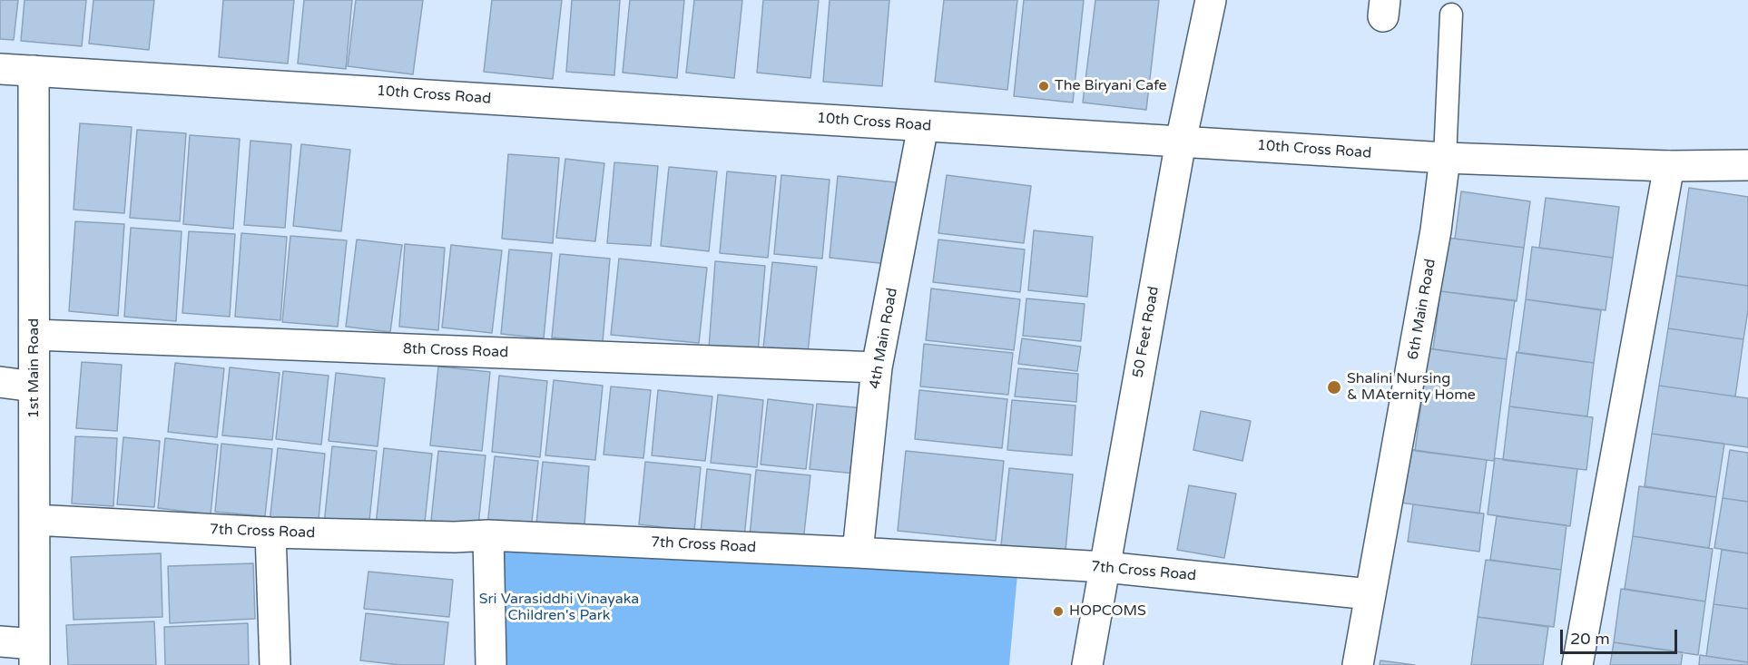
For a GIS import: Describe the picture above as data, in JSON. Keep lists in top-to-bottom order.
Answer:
{
  "streets": {
    "street": [
      "10th Cross Road",
      "6th Main Road",
      "50 Feet Road",
      "4th Main Road",
      "8th Cross Road",
      "1st Main Road",
      "7th Cross Road"
    ]
  },
  "crossings": [
    ["10th Cross Road", "6th Main Road"],
    ["10th Cross Road", "50 Feet Road"],
    ["10th Cross Road", "4th Main Road"],
    ["10th Cross Road", "1st Main Road"],
    ["6th Main Road", "7th Cross Road"],
    ["50 Feet Road", "7th Cross Road"],
    ["4th Main Road", "8th Cross Road"],
    ["4th Main Road", "7th Cross Road"],
    ["8th Cross Road", "1st Main Road"],
    ["1st Main Road", "7th Cross Road"]
  ],
  "parks": ["Sri Varasiddhi Vinayaka Children's Park"],
  "places": ["The Biryani Cafe", "Shalini Nursing & MAternity Home", "HOPCOMS"],
  "scale_bar": "20 m"
}
